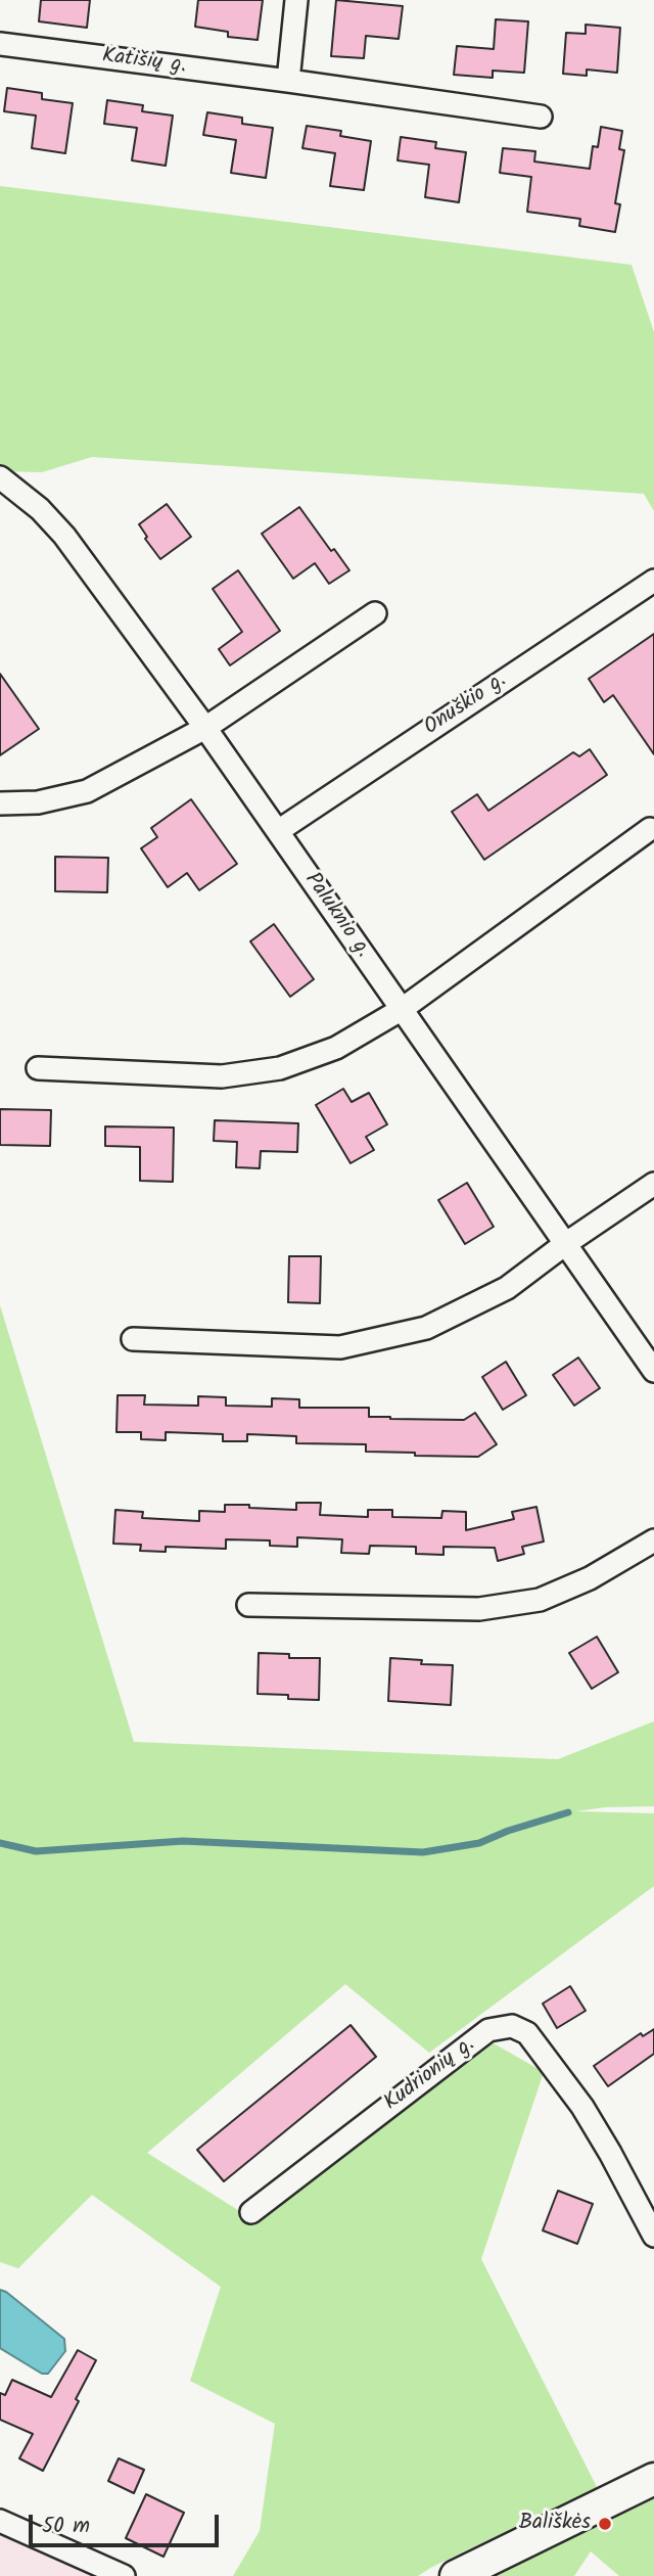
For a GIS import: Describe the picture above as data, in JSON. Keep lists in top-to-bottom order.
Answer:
{
  "streets": {
    "street": [
      "Katišių g.",
      "Onuškio g.",
      "Paluknio g.",
      "Kudrionių g."
    ]
  },
  "crossings": [
    ["Onuškio g.", "Paluknio g."]
  ],
  "places": ["Bališkės"],
  "scale_bar": "50 m"
}
